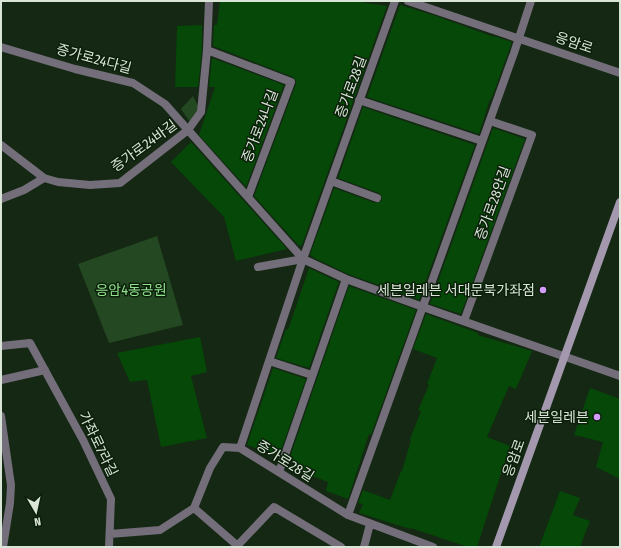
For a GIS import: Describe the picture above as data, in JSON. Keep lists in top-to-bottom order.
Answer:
{
  "streets": {
    "main road": ["응암로"],
    "street": [
      "증가로24다길",
      "증가로28길",
      "증가로24나길",
      "증가로24바길",
      "증가로28안길",
      "가좌로7라길"
    ]
  },
  "crossings": [
    ["증가로24다길", "증가로24나길"],
    ["증가로24다길", "증가로24바길"],
    ["증가로28길", "증가로24나길"],
    ["증가로24나길", "증가로24바길"]
  ],
  "parks": ["응암4동공원"],
  "places": ["세븐일레븐 서대문북가좌점", "세븐일레븐"],
  "north": "bottom"
}
